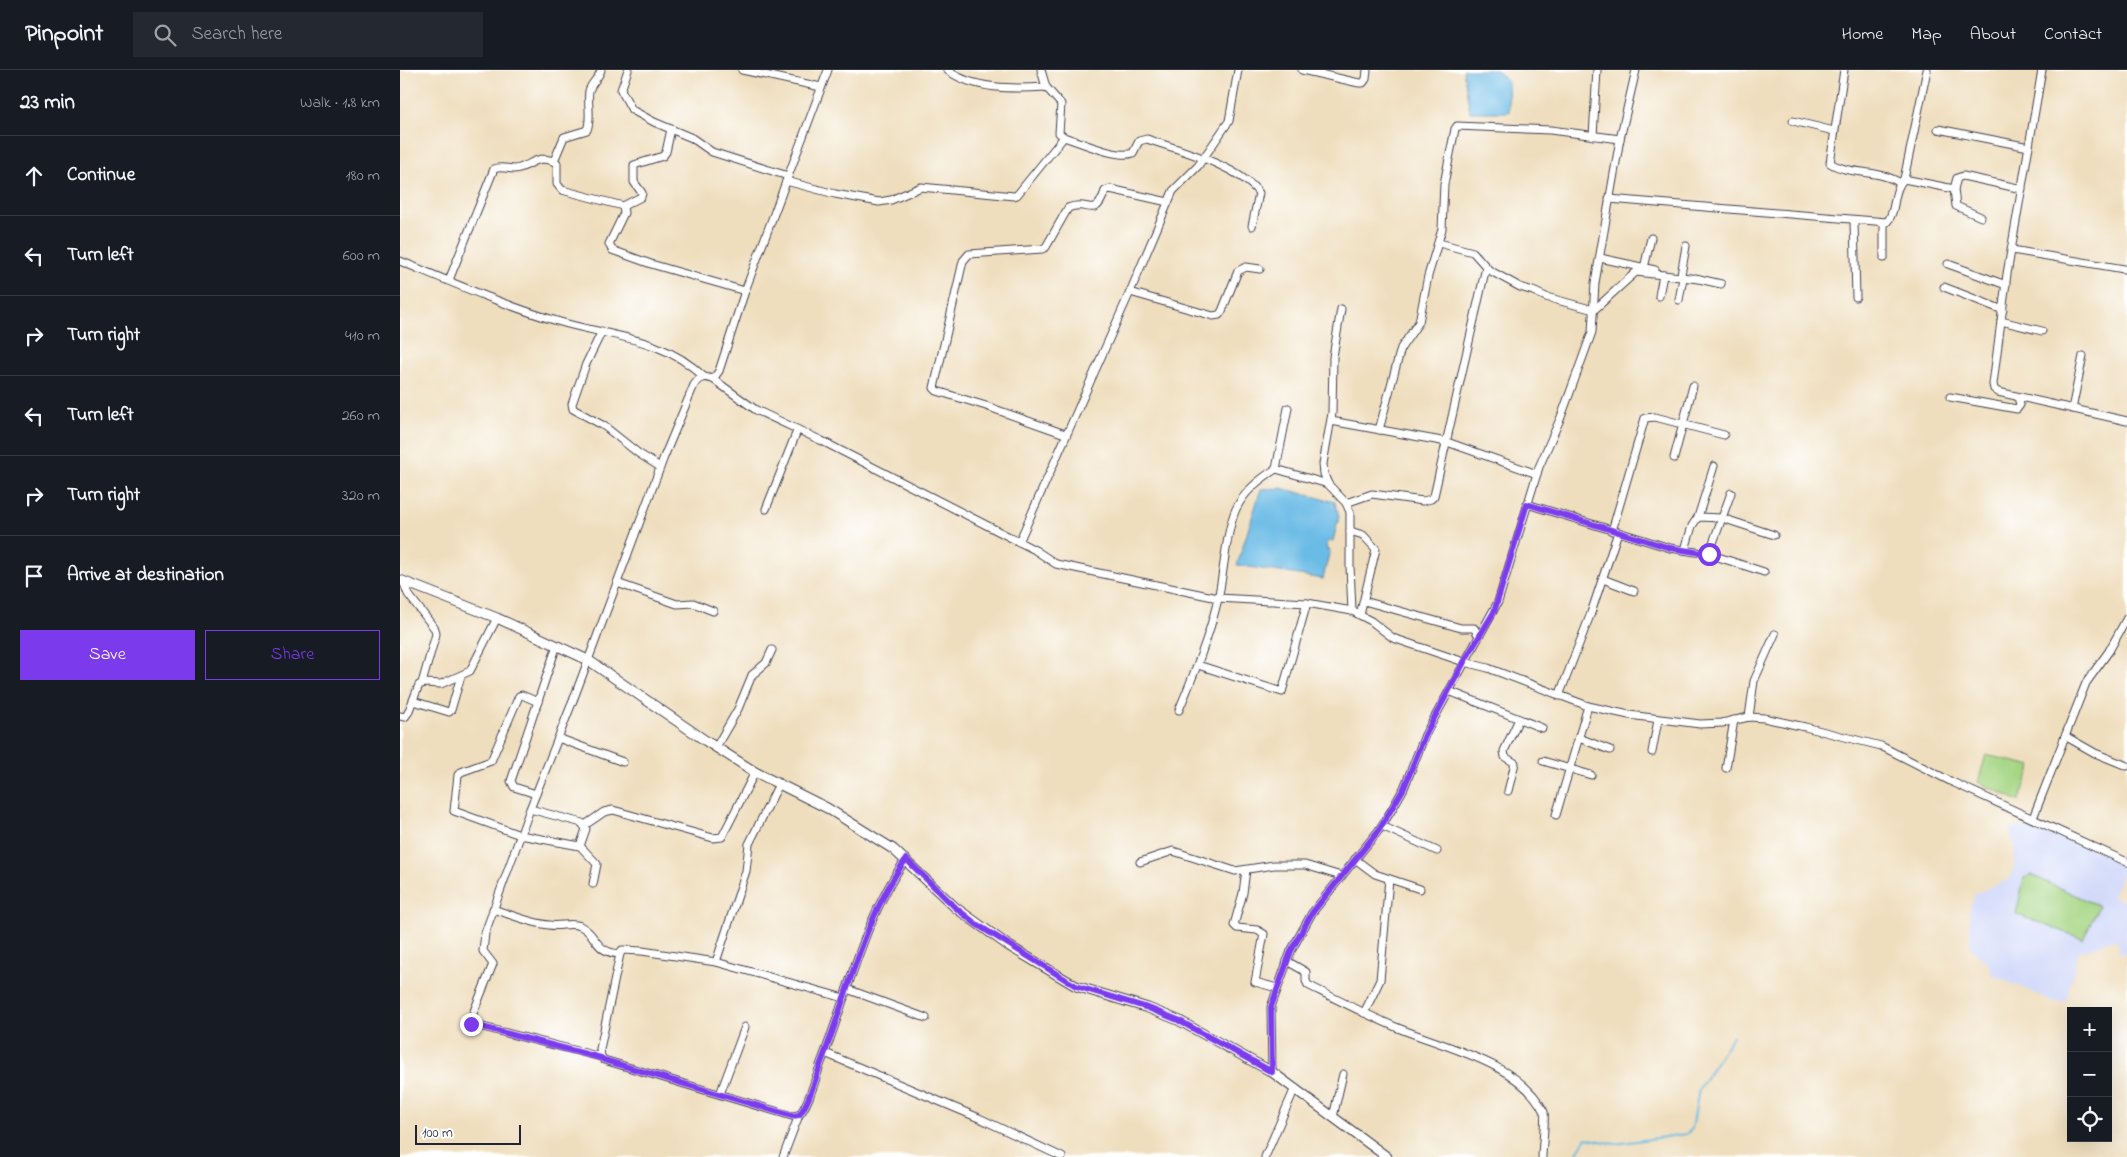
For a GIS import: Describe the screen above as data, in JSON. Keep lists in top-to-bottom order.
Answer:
{
  "scale_bar": "100 m",
  "page": {
    "header": "Pinpoint",
    "search": "Search here",
    "nav": [
      "Home",
      "Map",
      "About",
      "Contact"
    ],
    "heading": ["23 min", "Walk · 1.8 km"],
    "list": [
      ["Continue", "180 m"],
      ["Turn left", "600 m"],
      ["Turn right", "410 m"],
      ["Turn left", "260 m"],
      ["Turn right", "320 m"],
      "Arrive at destination"
    ],
    "buttons": ["Save", "Share"],
    "map_buttons": ["+", "−"],
    "scale": "100 m"
  }
}
